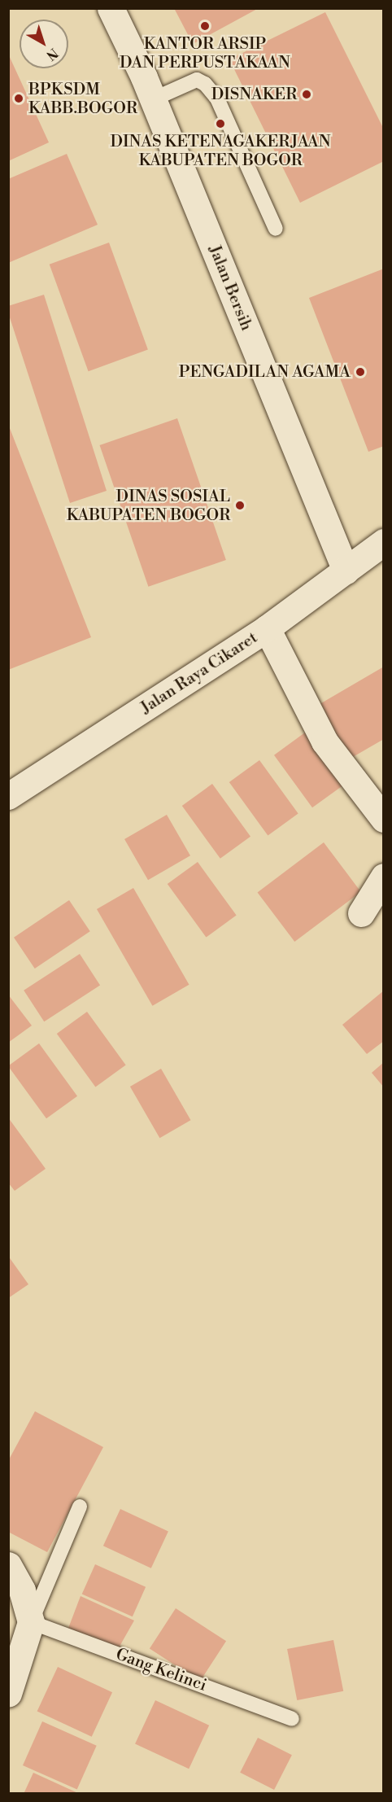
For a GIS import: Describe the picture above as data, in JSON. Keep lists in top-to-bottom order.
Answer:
{
  "streets": {
    "street": ["Jalan Bersih", "Jalan Raya Cikaret"],
    "lane": ["Gang Kelinci"]
  },
  "crossings": [
    ["Jalan Bersih", "Jalan Raya Cikaret"]
  ],
  "places": [
    "KANTOR ARSIP DAN PERPUSTAKAAN",
    "DISNAKER",
    "BPKSDM KABB.BOGOR",
    "DINAS KETENAGAKERJAAN KABUPATEN BOGOR",
    "PENGADILAN AGAMA",
    "DINAS SOSIAL KABUPATEN BOGOR"
  ],
  "north": "bottom right"
}
